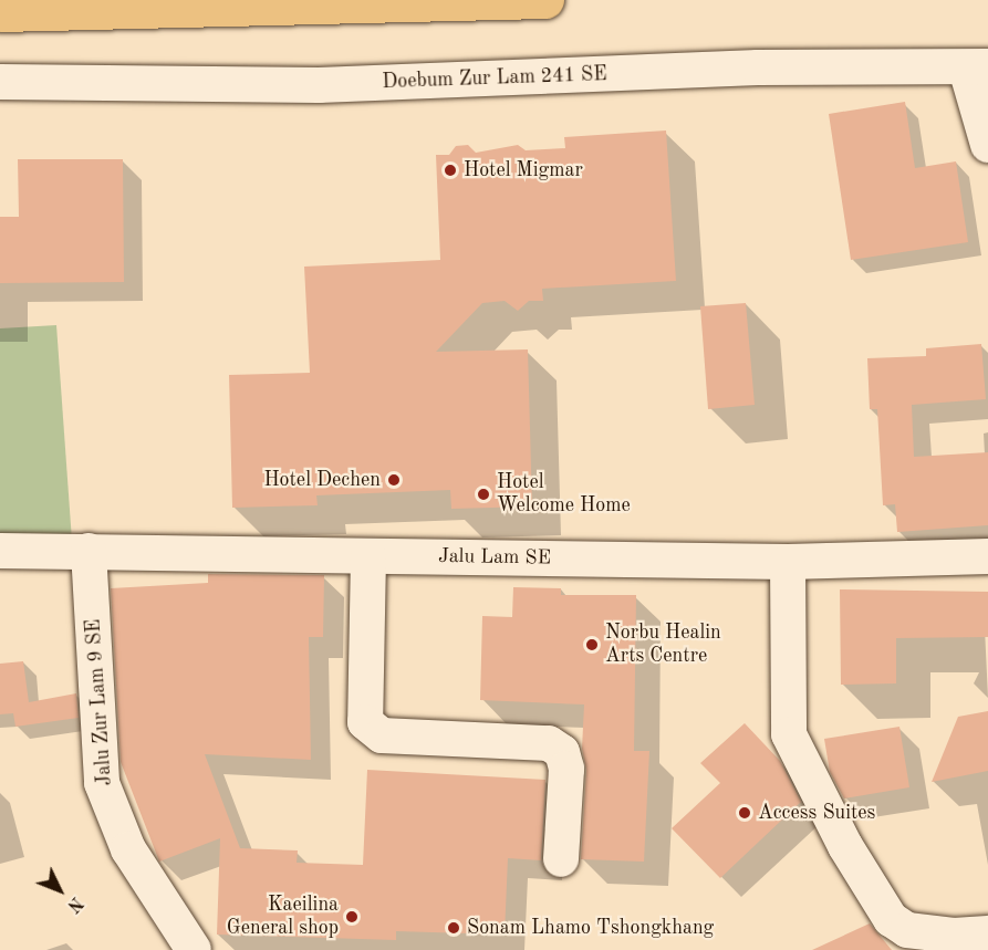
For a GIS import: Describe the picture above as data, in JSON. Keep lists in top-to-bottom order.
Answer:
{
  "streets": {
    "street": ["Doebum Zur Lam 241 SE", "Jalu Lam SE", "Jalu Zur Lam 9 SE"]
  },
  "crossings": [
    ["Jalu Lam SE", "Jalu Zur Lam 9 SE"]
  ],
  "places": [
    "Hotel Migmar",
    "Hotel Dechen",
    "Hotel Welcome Home",
    "Norbu Healin Arts Centre",
    "Access Suites",
    "Kaeilina General shop",
    "Sonam Lhamo Tshongkhang"
  ],
  "north": "bottom right"
}
